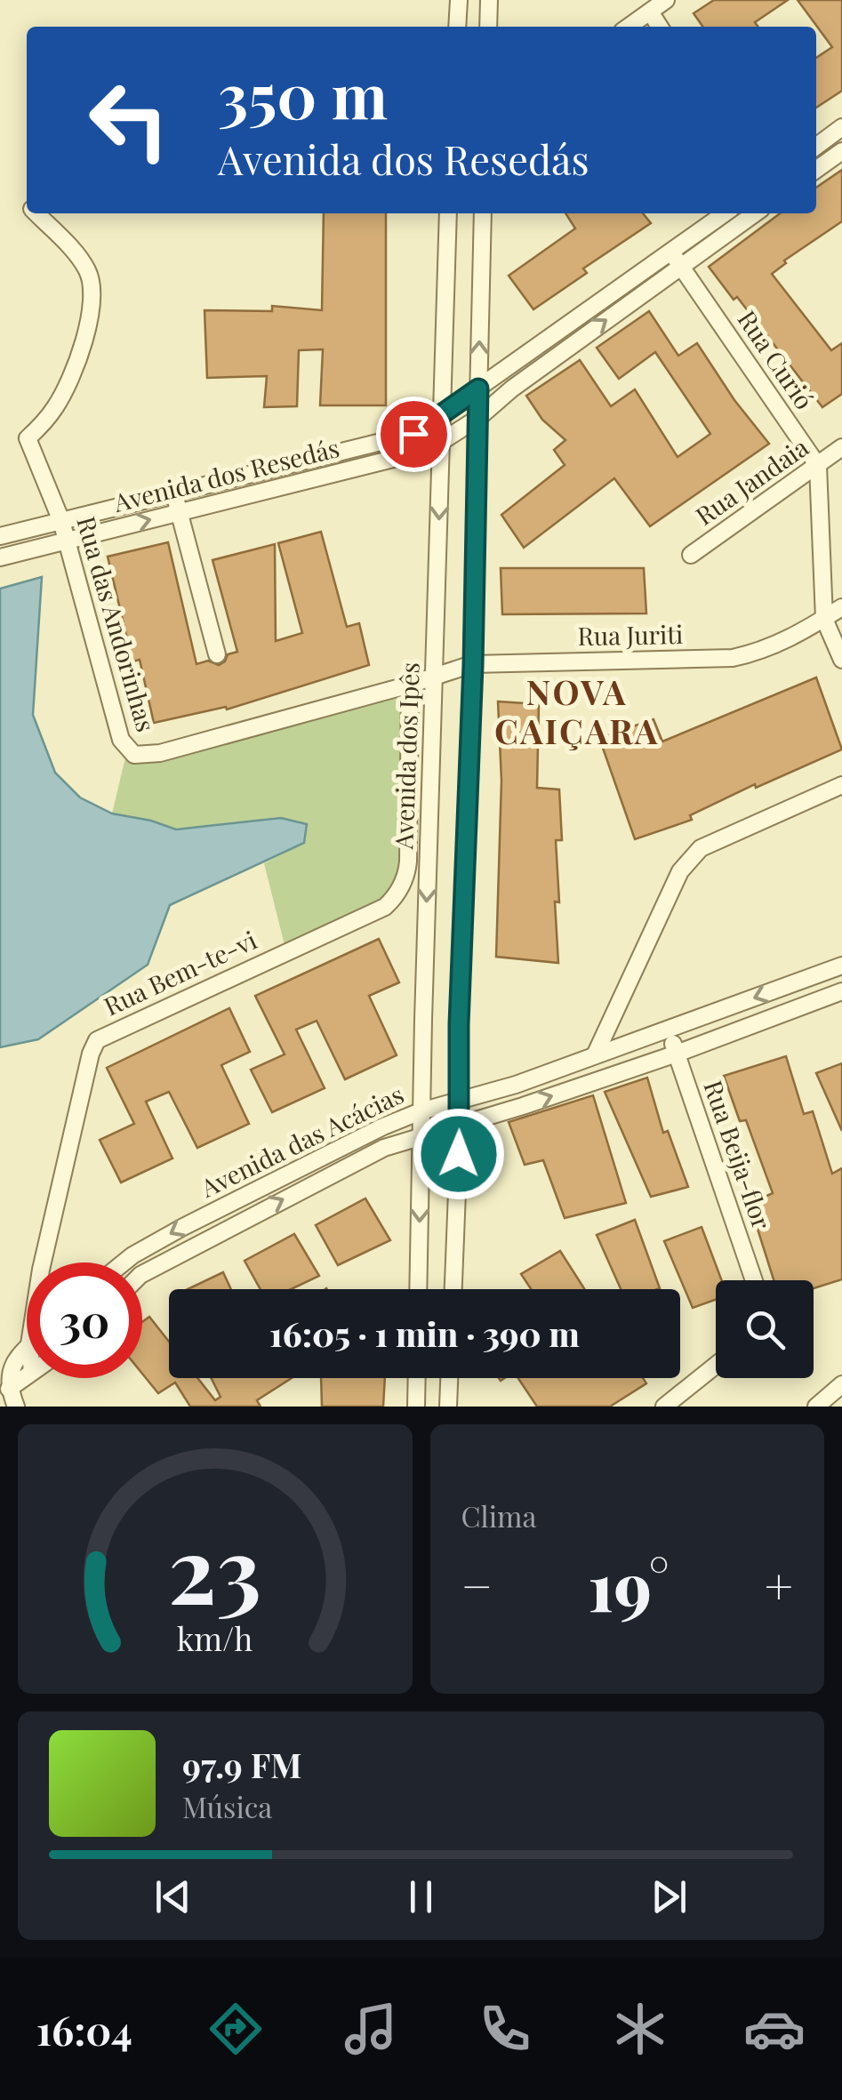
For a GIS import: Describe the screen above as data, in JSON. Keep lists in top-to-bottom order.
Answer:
{
  "streets": {
    "street": [
      "Rua Curió",
      "Avenida dos Resedás",
      "Rua Jandaia",
      "Rua das Andorinhas",
      "Rua Juriti",
      "Avenida dos Ipês",
      "Rua Bem-te-vi",
      "Avenida das Acácias",
      "Rua Beija-flor"
    ]
  },
  "crossings": [
    ["Rua Curió", "Avenida dos Resedás"],
    ["Rua Curió", "Rua Jandaia"],
    ["Avenida dos Resedás", "Rua das Andorinhas"],
    ["Avenida dos Resedás", "Avenida dos Ipês"],
    ["Rua das Andorinhas", "Rua Juriti"],
    ["Rua das Andorinhas", "Rua Bem-te-vi"],
    ["Rua Juriti", "Avenida dos Ipês"],
    ["Rua Juriti", "Rua Bem-te-vi"],
    ["Avenida dos Ipês", "Avenida das Acácias"],
    ["Avenida das Acácias", "Rua Beija-flor"]
  ],
  "districts": ["NOVA CAIÇARA"],
  "page": {
    "turn": ["350 m", "Avenida dos Resedás"],
    "limit": "30",
    "trip": "16:05 · 1 min · 390 m",
    "tile": "Clima",
    "heat": ["−", "19°", "+"],
    "song": ["97.9 FM", "Música"],
    "tabs": "16:04",
    "gauge": ["23", "km/h"]
  }
}
